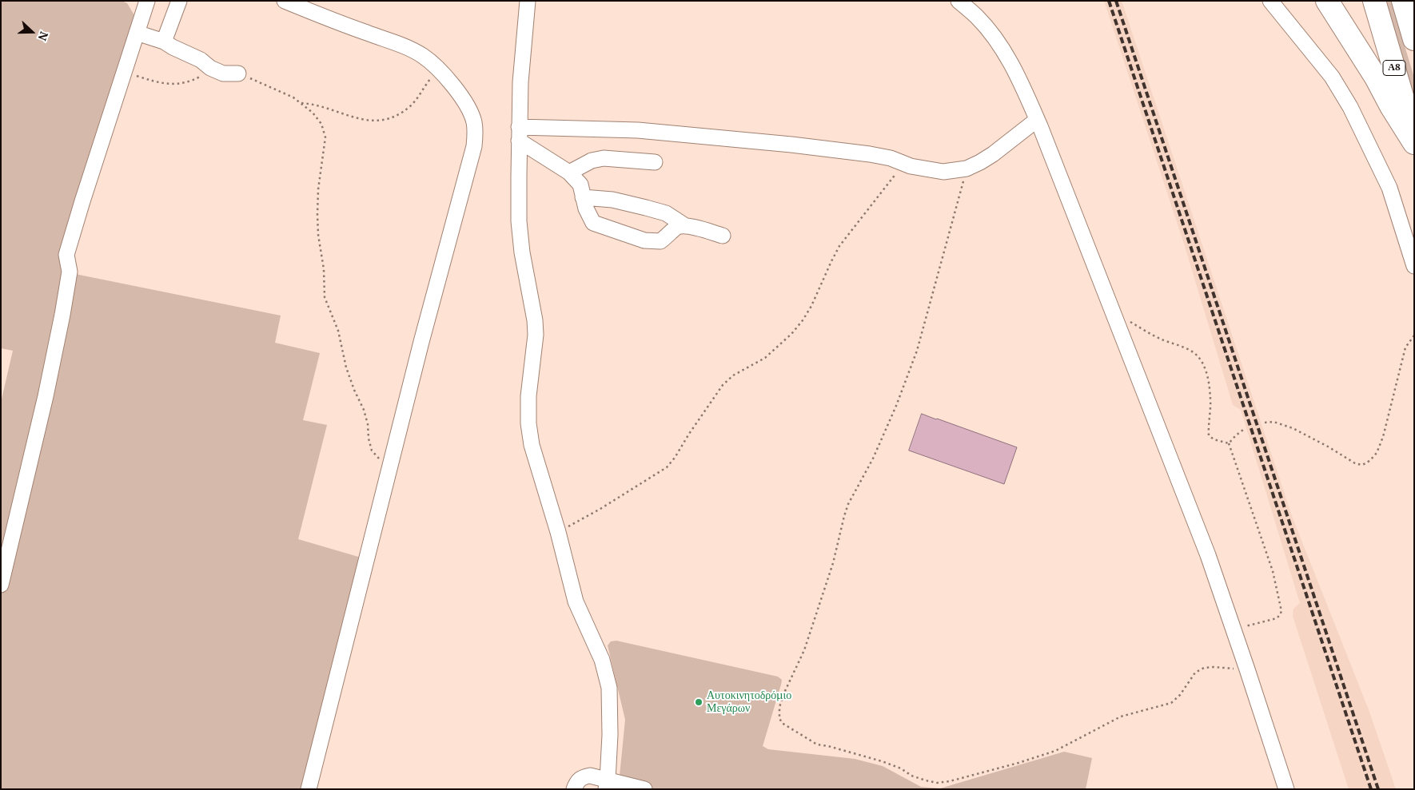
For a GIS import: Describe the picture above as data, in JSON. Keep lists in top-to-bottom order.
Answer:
{
  "streets": {
    "highway": ["Α8"]
  },
  "places": ["Αυτοκινητοδρόμιο Μεγάρων"],
  "north": "right"
}
